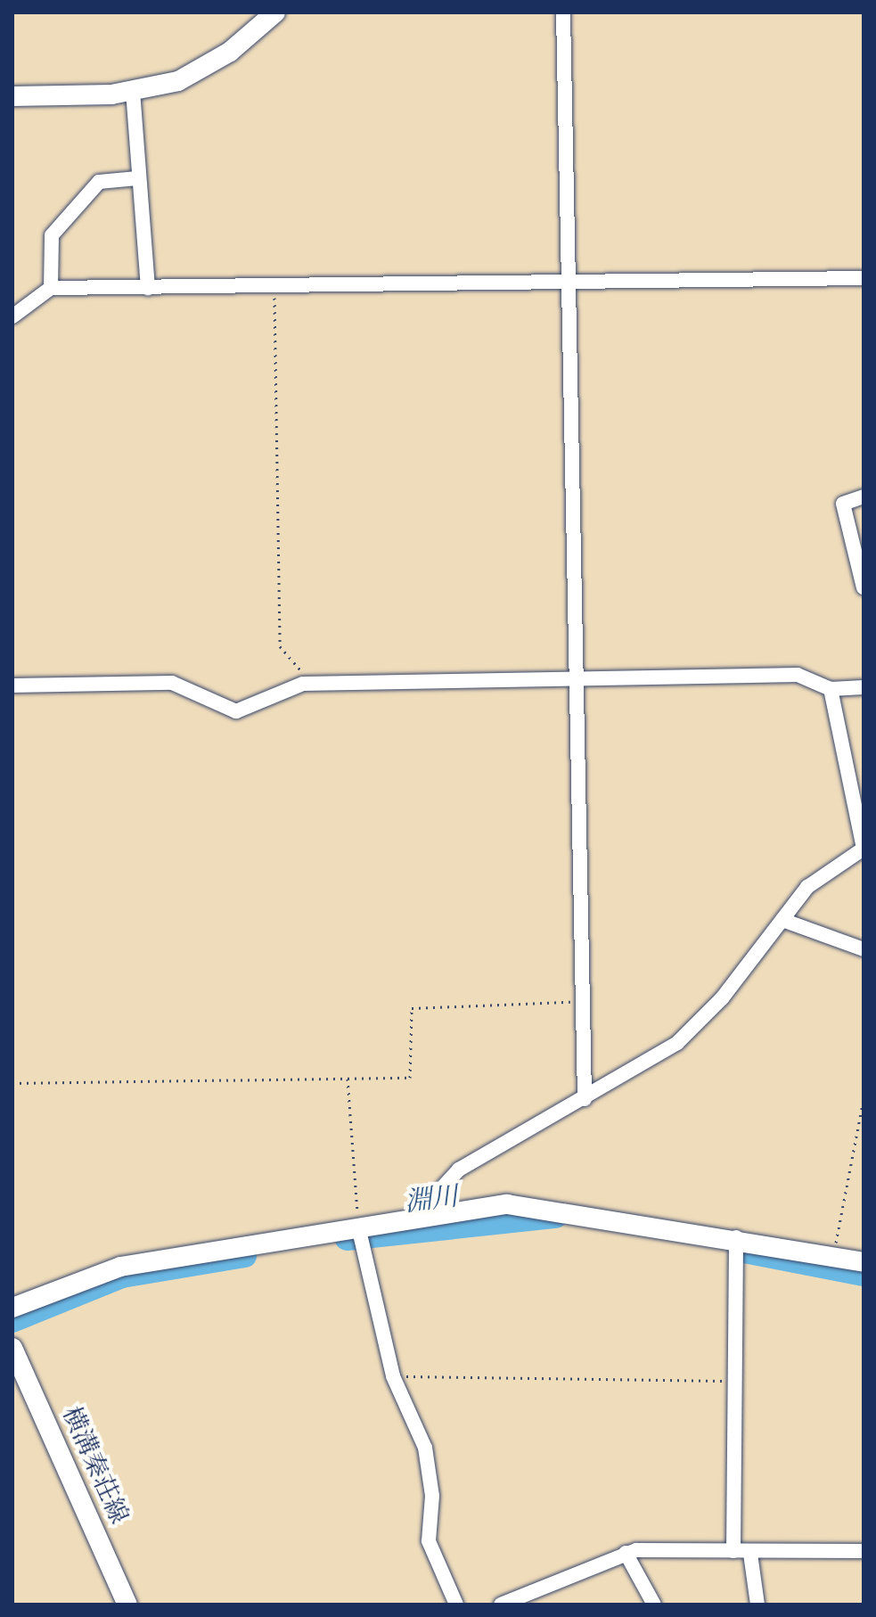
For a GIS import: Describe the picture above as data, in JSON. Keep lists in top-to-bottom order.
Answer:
{
  "streets": {
    "street": ["横溝秦荘線"]
  },
  "water": ["淵川"]
}
